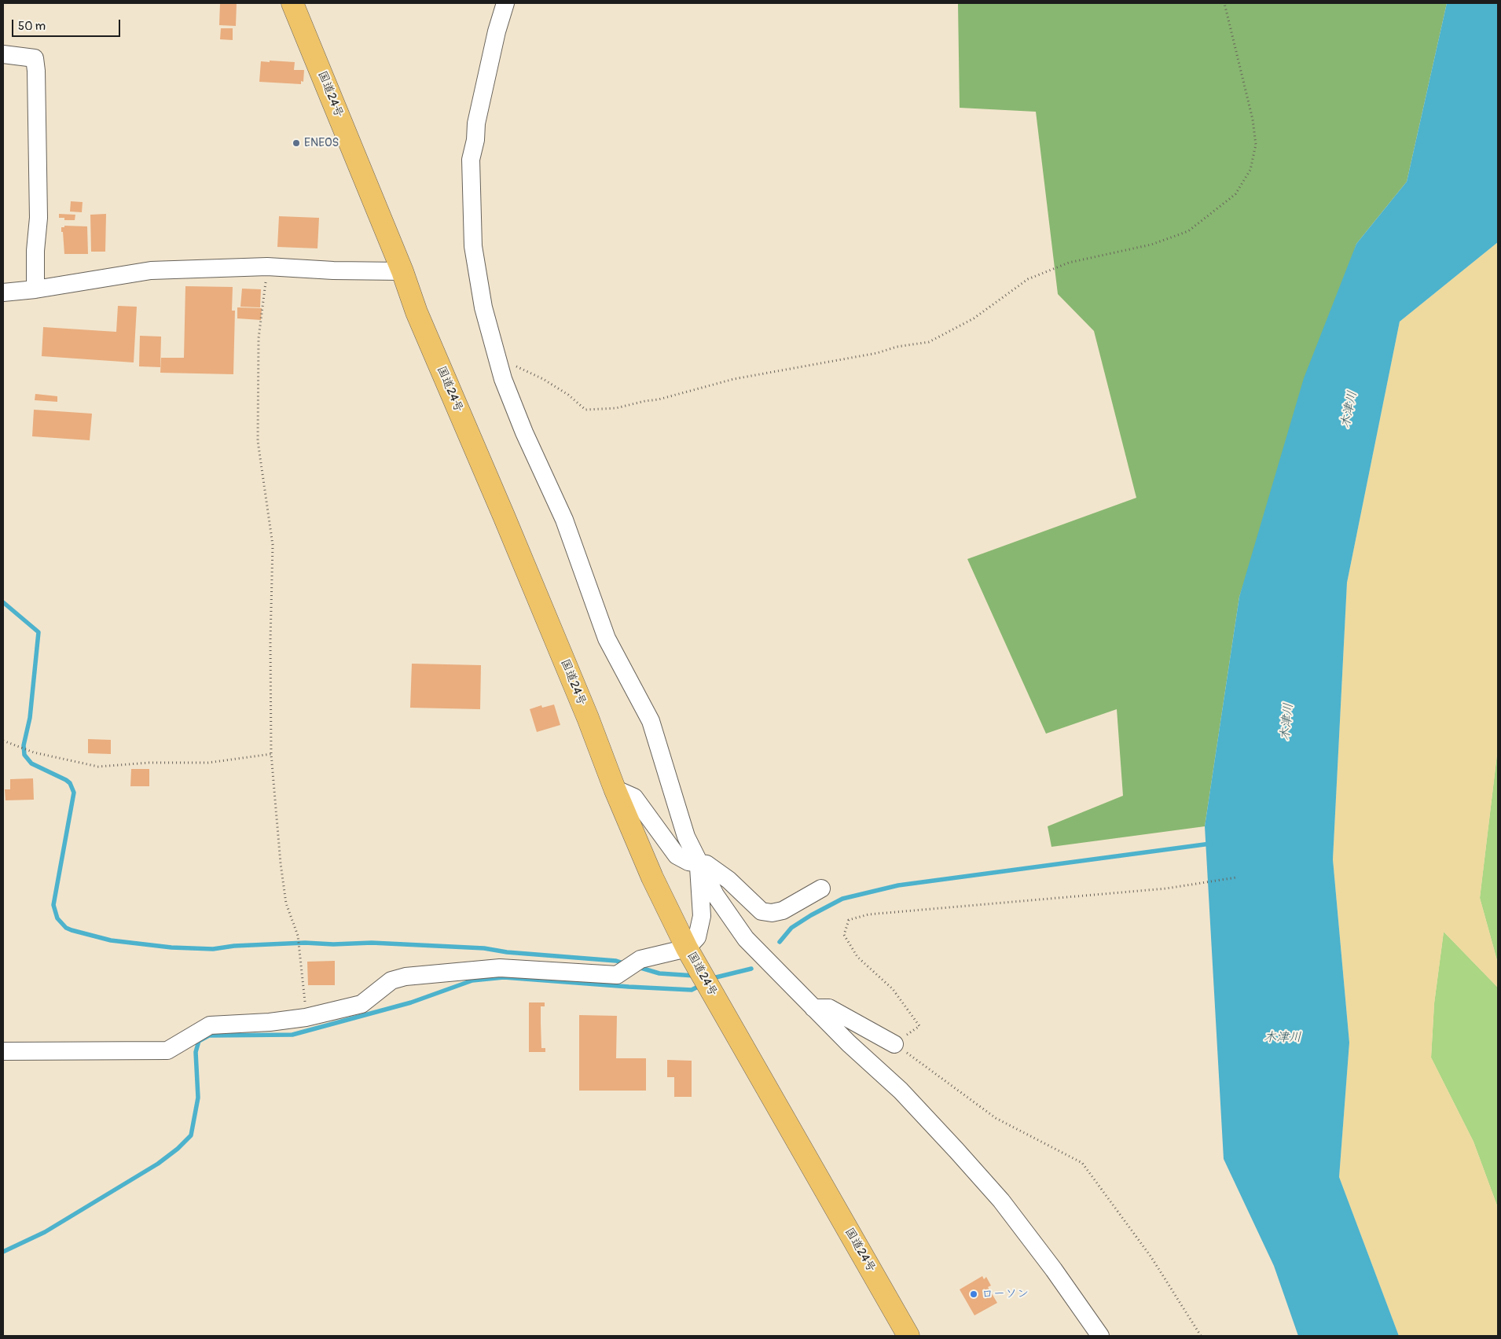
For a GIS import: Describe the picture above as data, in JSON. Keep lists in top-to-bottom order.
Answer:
{
  "streets": {
    "highway": ["国道24号"]
  },
  "water": ["木津川"],
  "places": ["ENEOS", "ローソン"],
  "scale_bar": "50 m"
}
